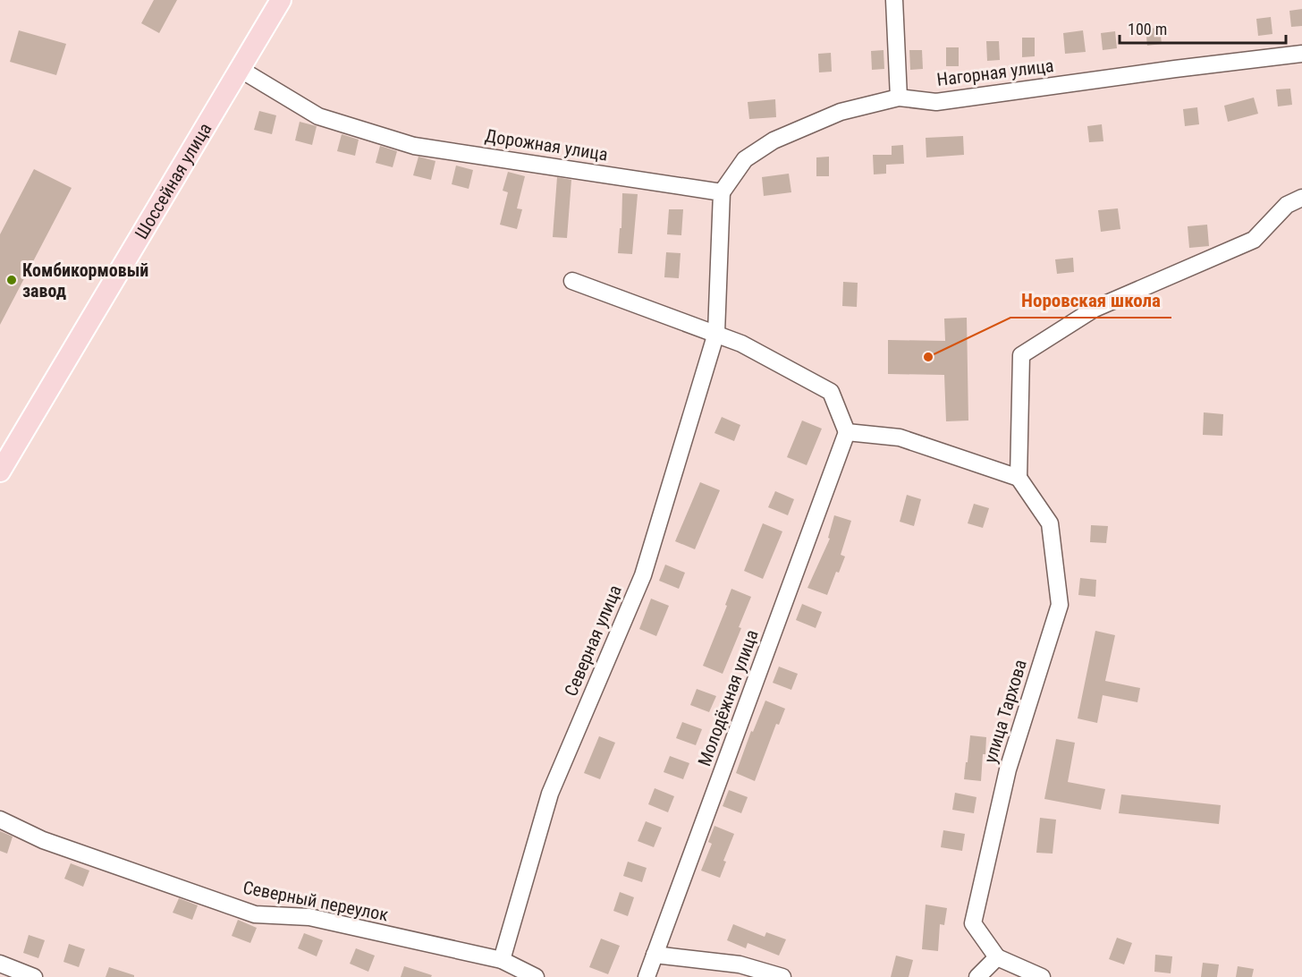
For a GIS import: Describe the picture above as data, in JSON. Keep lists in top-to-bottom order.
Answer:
{
  "streets": {
    "main road": ["Шоссейная улица"],
    "street": [
      "Нагорная улица",
      "Дорожная улица",
      "Северная улица",
      "Молодёжная улица",
      "улица Тархова",
      "Северный переулок"
    ]
  },
  "crossings": [
    ["Нагорная улица", "Дорожная улица"],
    ["Дорожная улица", "Шоссейная улица"],
    ["Северная улица", "Северный переулок"]
  ],
  "places": ["Комбикормовый завод", "Норовская школа"],
  "scale_bar": "100 m"
}
